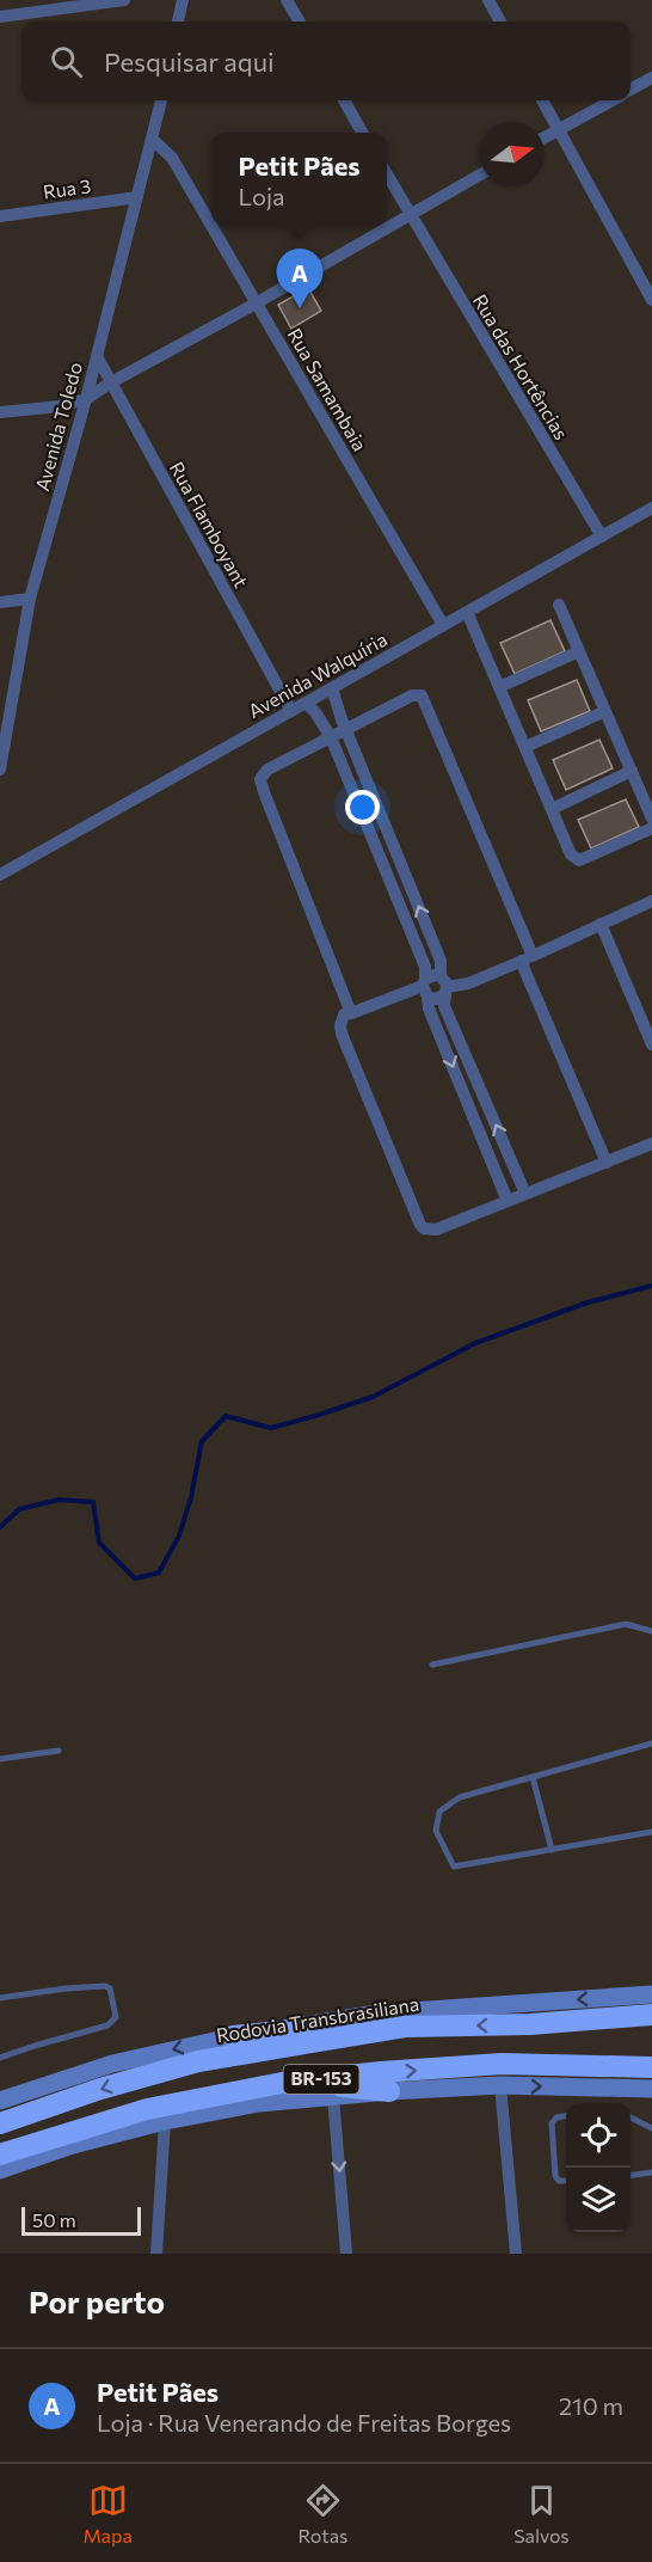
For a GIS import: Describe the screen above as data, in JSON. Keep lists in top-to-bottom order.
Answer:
{
  "streets": {
    "highway": ["Rodovia Transbrasiliana", "BR-153"],
    "street": [
      "Rua 3",
      "Rua das Hortências",
      "Rua Samambaia",
      "Avenida Toledo",
      "Rua Flamboyant",
      "Avenida Walquíria"
    ]
  },
  "crossings": [
    ["Rua 3", "Avenida Toledo"],
    ["Rua das Hortências", "Avenida Walquíria"],
    ["Rua Samambaia", "Avenida Toledo"],
    ["Rua Samambaia", "Avenida Walquíria"],
    ["Avenida Toledo", "Rua Flamboyant"],
    ["Rua Flamboyant", "Avenida Walquíria"]
  ],
  "scale_bar": "50 m",
  "north": "right",
  "page": {
    "search": "Pesquisar aqui",
    "popup": ["Petit Pães", "Loja"],
    "pins": "A",
    "scale": "50 m",
    "heading": "Por perto",
    "list": [
      {
        "mark": "A",
        "name": "Petit Pães",
        "note": "Loja · Rua Venerando de Freitas Borges",
        "value": "210 m"
      }
    ],
    "nav": ["Mapa", "Rotas", "Salvos"]
  }
}
